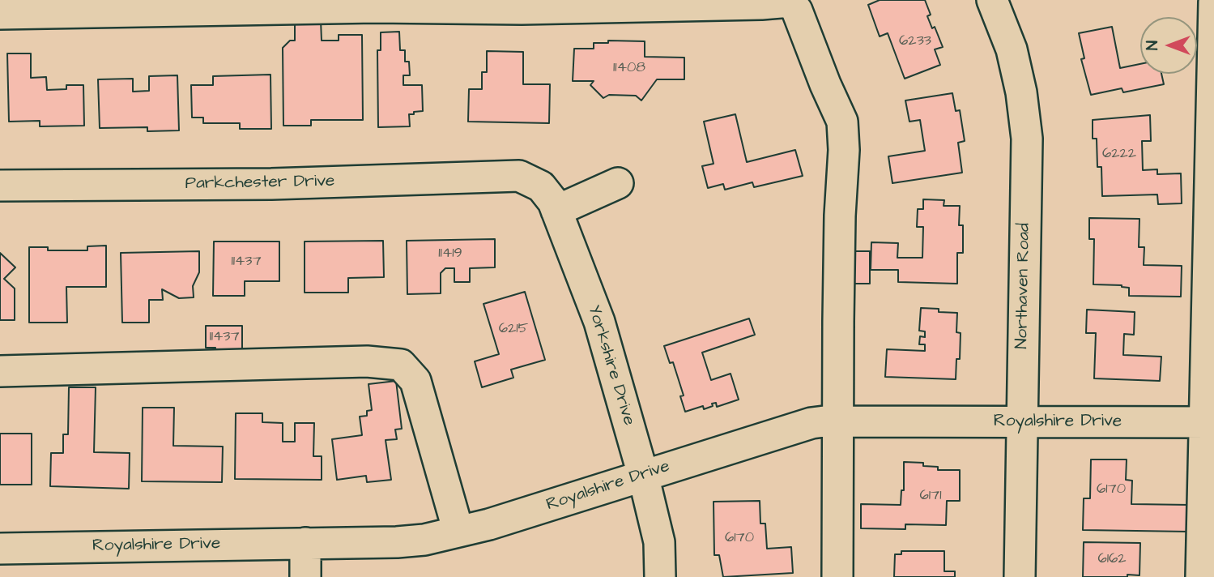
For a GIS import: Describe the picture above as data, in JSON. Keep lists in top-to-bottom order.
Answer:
{
  "streets": {
    "street": [
      "Parkchester Drive",
      "Northaven Road",
      "Yorkshire Drive",
      "Royalshire Drive"
    ]
  },
  "crossings": [
    ["Parkchester Drive", "Yorkshire Drive"],
    ["Northaven Road", "Royalshire Drive"],
    ["Yorkshire Drive", "Royalshire Drive"]
  ],
  "house_numbers": [
    "6233",
    "11408",
    "6222",
    "11419",
    "11437",
    "6215",
    "11437",
    "6170",
    "6171",
    "6170",
    "6162"
  ],
  "north": "left"
}
